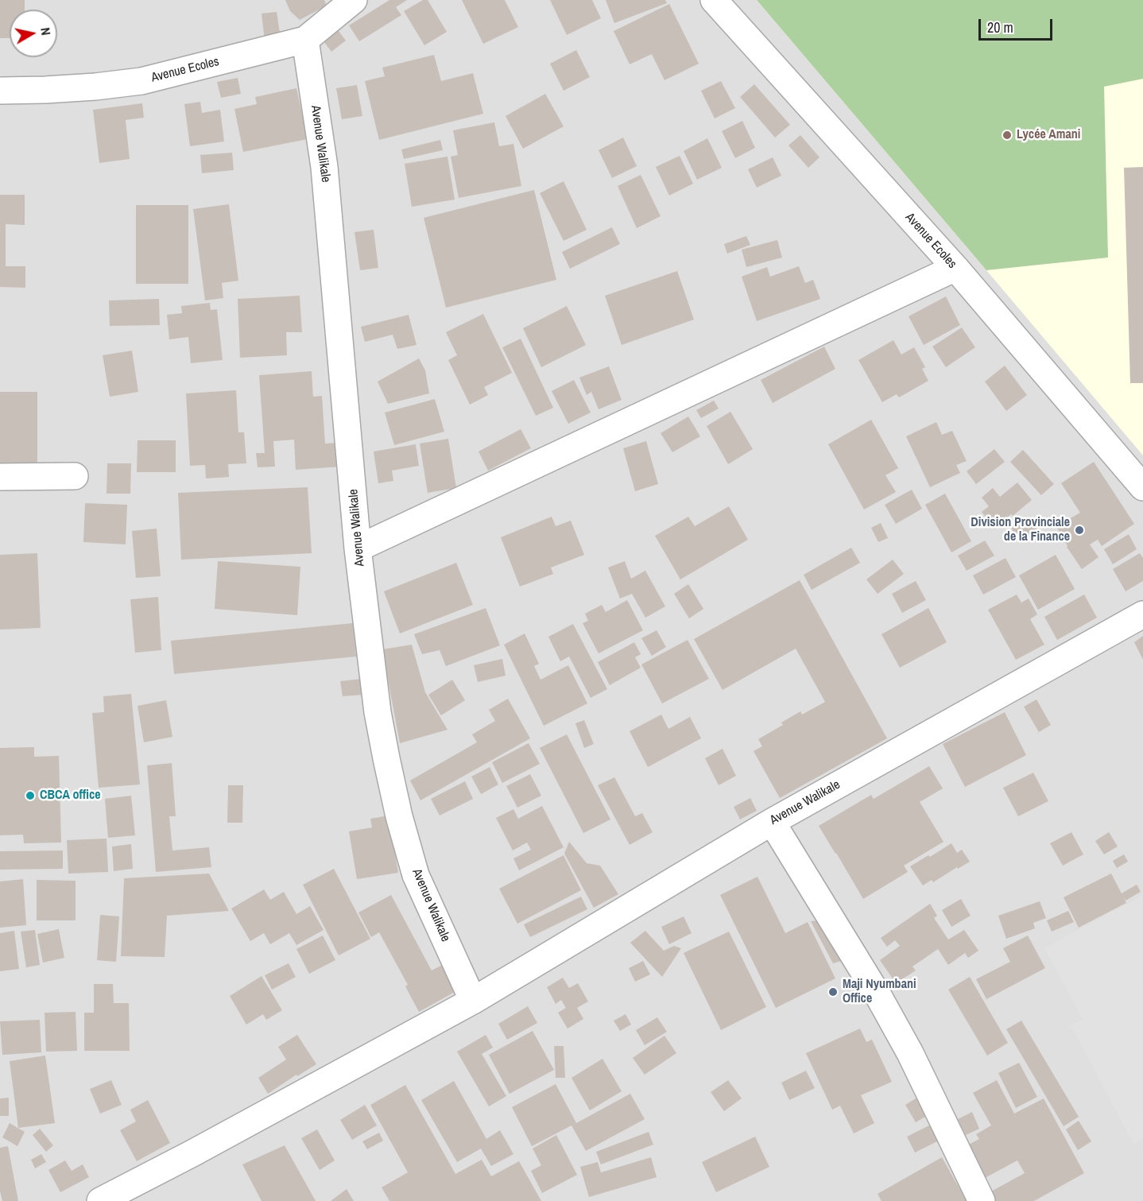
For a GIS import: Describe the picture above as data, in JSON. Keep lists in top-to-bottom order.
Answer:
{
  "streets": {
    "street": ["Avenue Ecoles", "Avenue Walikale"]
  },
  "crossings": [
    ["Avenue Ecoles", "Avenue Walikale"]
  ],
  "places": [
    "Lycée Amani",
    "Division Provinciale de la Finance",
    "CBCA office",
    "Maji Nyumbani Office"
  ],
  "scale_bar": "20 m",
  "north": "right"
}
